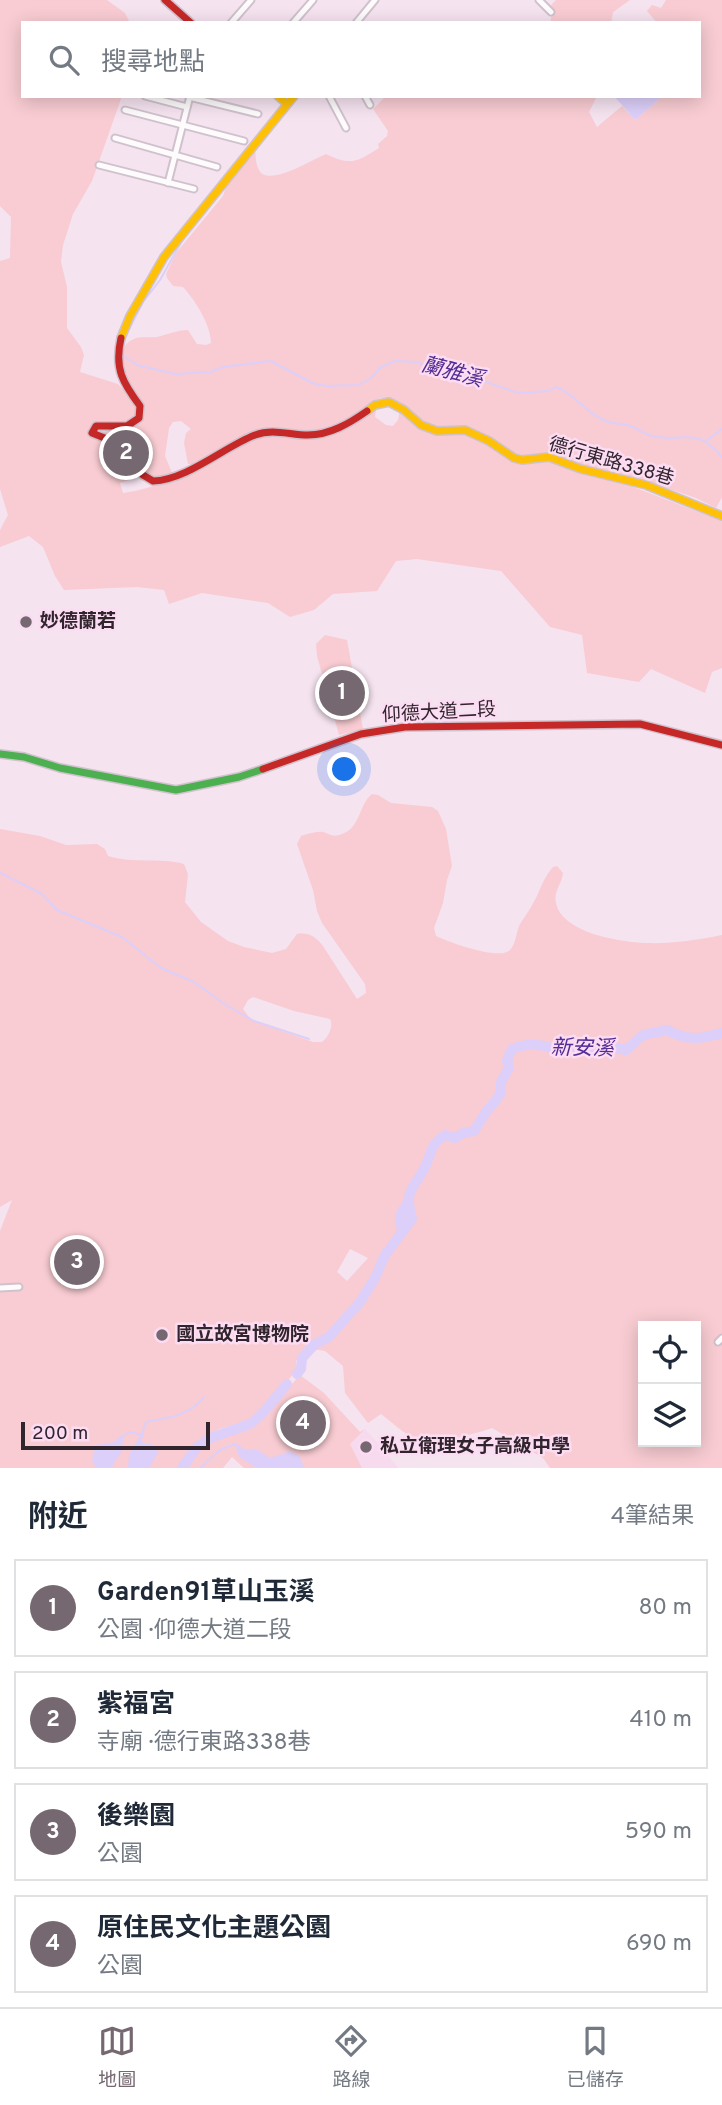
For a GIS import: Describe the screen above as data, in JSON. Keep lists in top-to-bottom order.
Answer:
{
  "streets": {
    "street": ["德行東路338巷", "仰德大道二段"]
  },
  "water": ["蘭雅溪", "新安溪"],
  "places": ["妙德蘭若", "國立故宮博物院", "私立衛理女子高級中學"],
  "scale_bar": "200 m",
  "page": {
    "search": "搜尋地點",
    "pins": [
      "2",
      "1",
      "3",
      "4"
    ],
    "scale": "200 m",
    "heading": ["附近", "4筆結果"],
    "list": [
      {
        "mark": "1",
        "name": "Garden91草山玉溪",
        "note": "公園 · 仰德大道二段",
        "value": "80 m"
      },
      {
        "mark": "2",
        "name": "紫福宮",
        "note": "寺廟 · 德行東路338巷",
        "value": "410 m"
      },
      {
        "mark": "3",
        "name": "後樂園",
        "note": "公園",
        "value": "590 m"
      },
      {
        "mark": "4",
        "name": "原住民文化主題公園",
        "note": "公園",
        "value": "690 m"
      }
    ],
    "nav": ["地圖", "路線", "已儲存"]
  }
}
